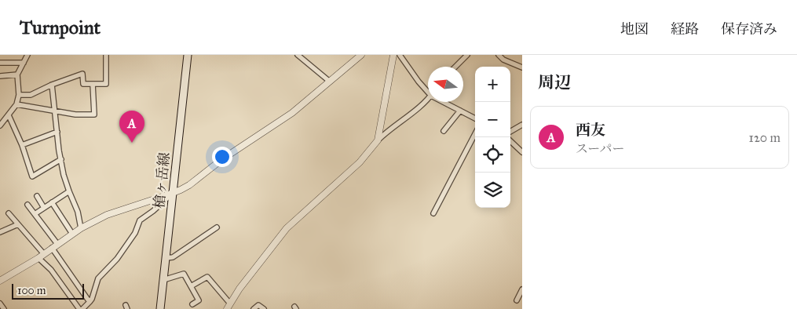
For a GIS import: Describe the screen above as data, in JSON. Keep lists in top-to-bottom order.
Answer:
{
  "streets": {
    "main road": ["槍ヶ岳線"]
  },
  "scale_bar": "100 m",
  "north": "left",
  "page": {
    "header": "Turnpoint",
    "nav": ["地図", "経路", "保存済み"],
    "heading": "周辺",
    "map_buttons": ["+", "−"],
    "list": [
      {
        "mark": "A",
        "name": "西友",
        "note": "スーパー",
        "value": "120 m"
      }
    ],
    "pins": "A",
    "scale": "100 m"
  }
}
